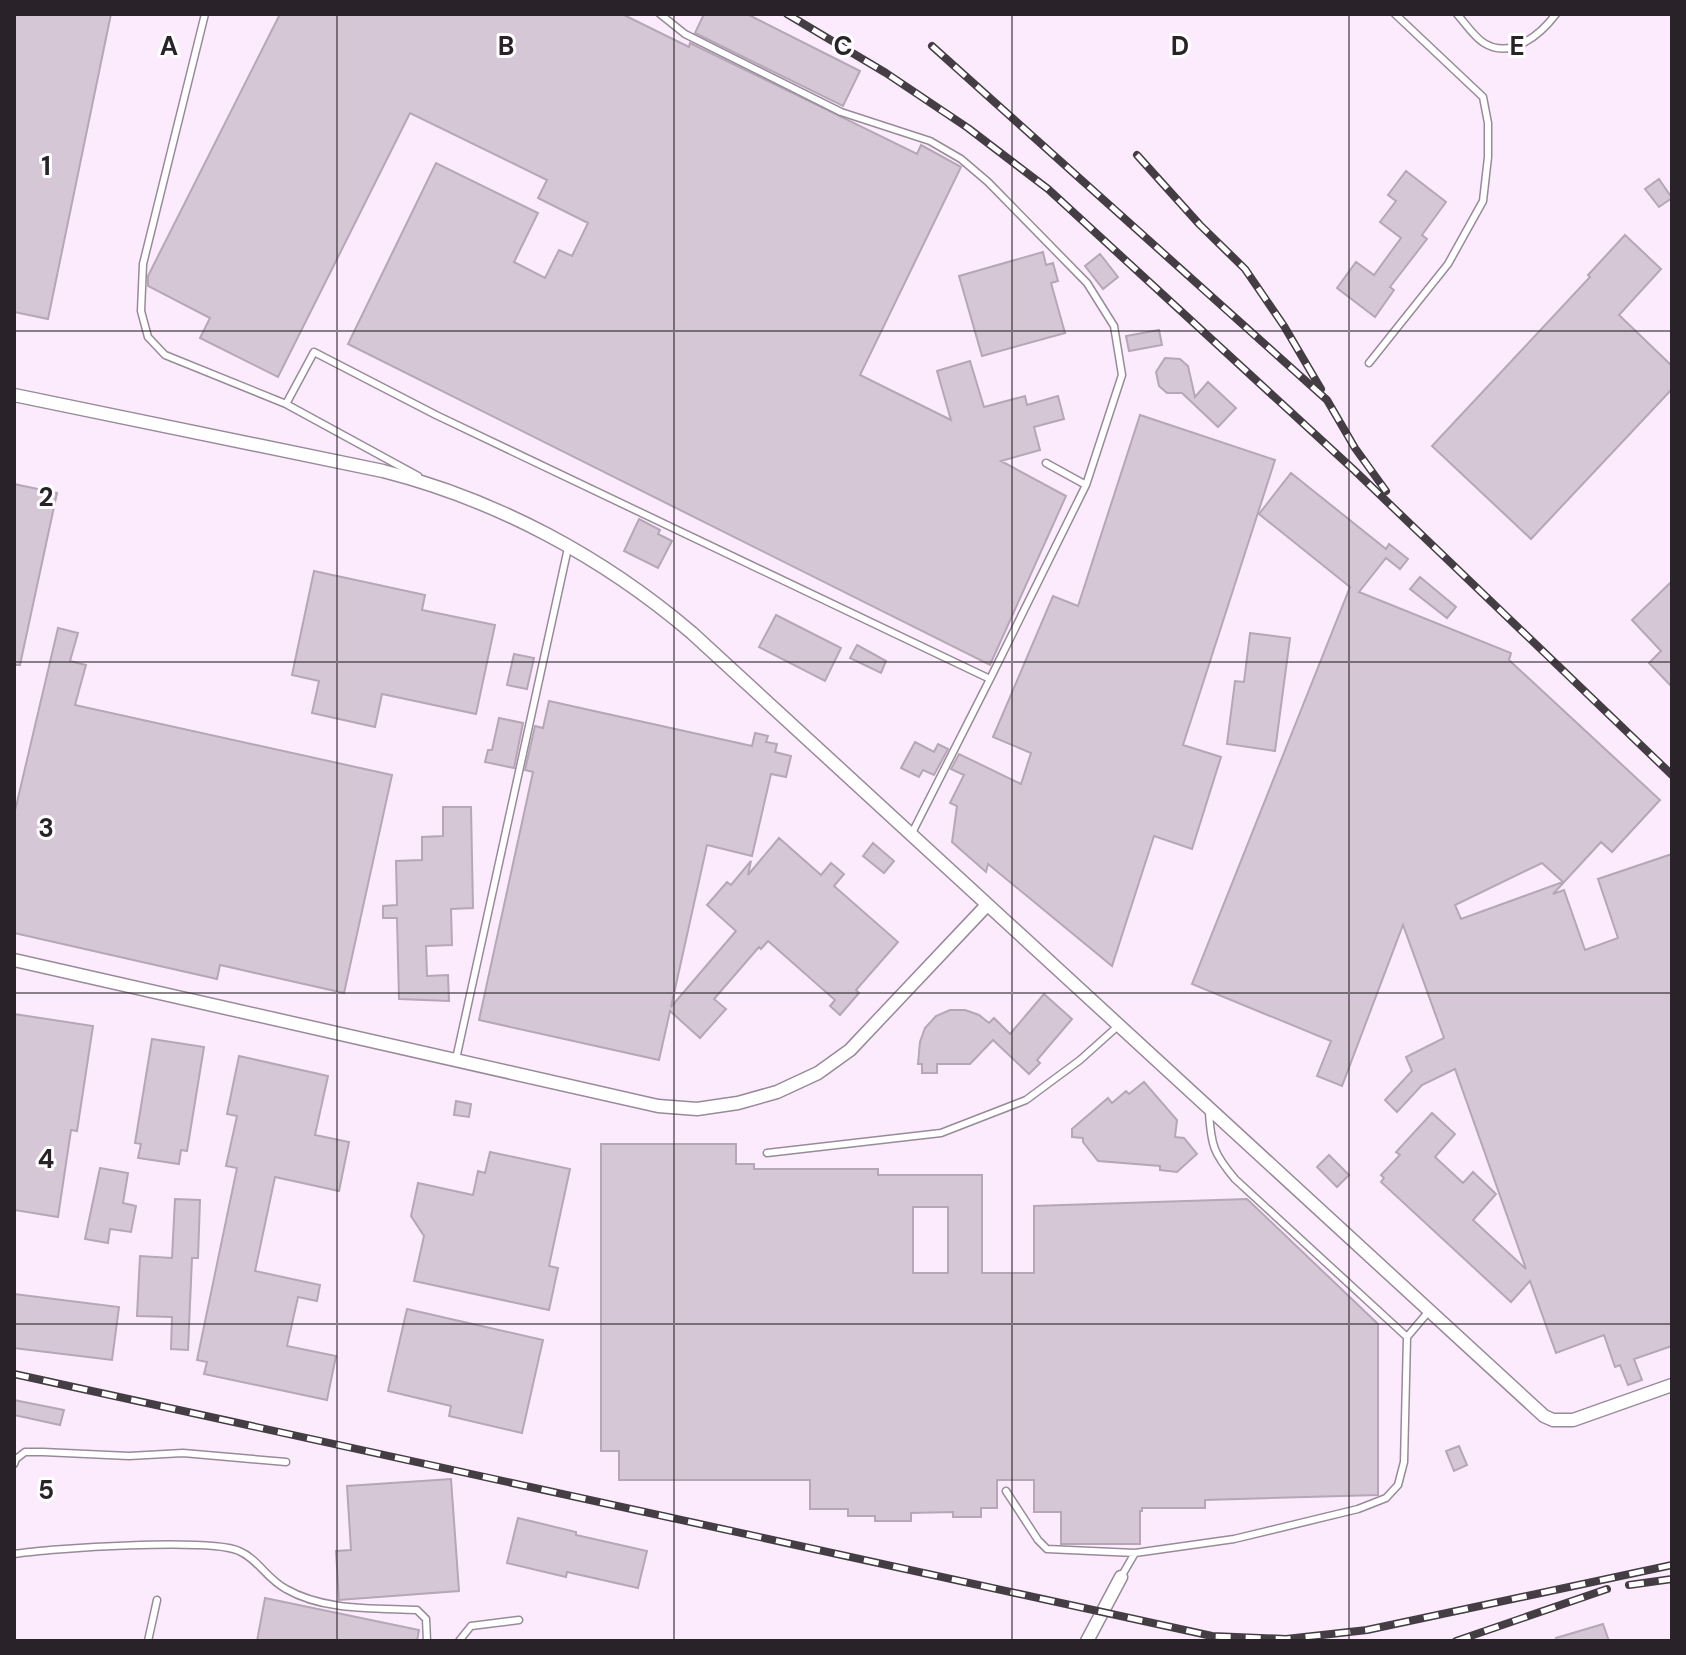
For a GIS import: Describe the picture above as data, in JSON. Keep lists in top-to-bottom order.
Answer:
{
  "grid": {
    "columns": [
      "A",
      "B",
      "C",
      "D",
      "E"
    ],
    "rows": [
      "1",
      "2",
      "3",
      "4",
      "5"
    ]
  }
}
